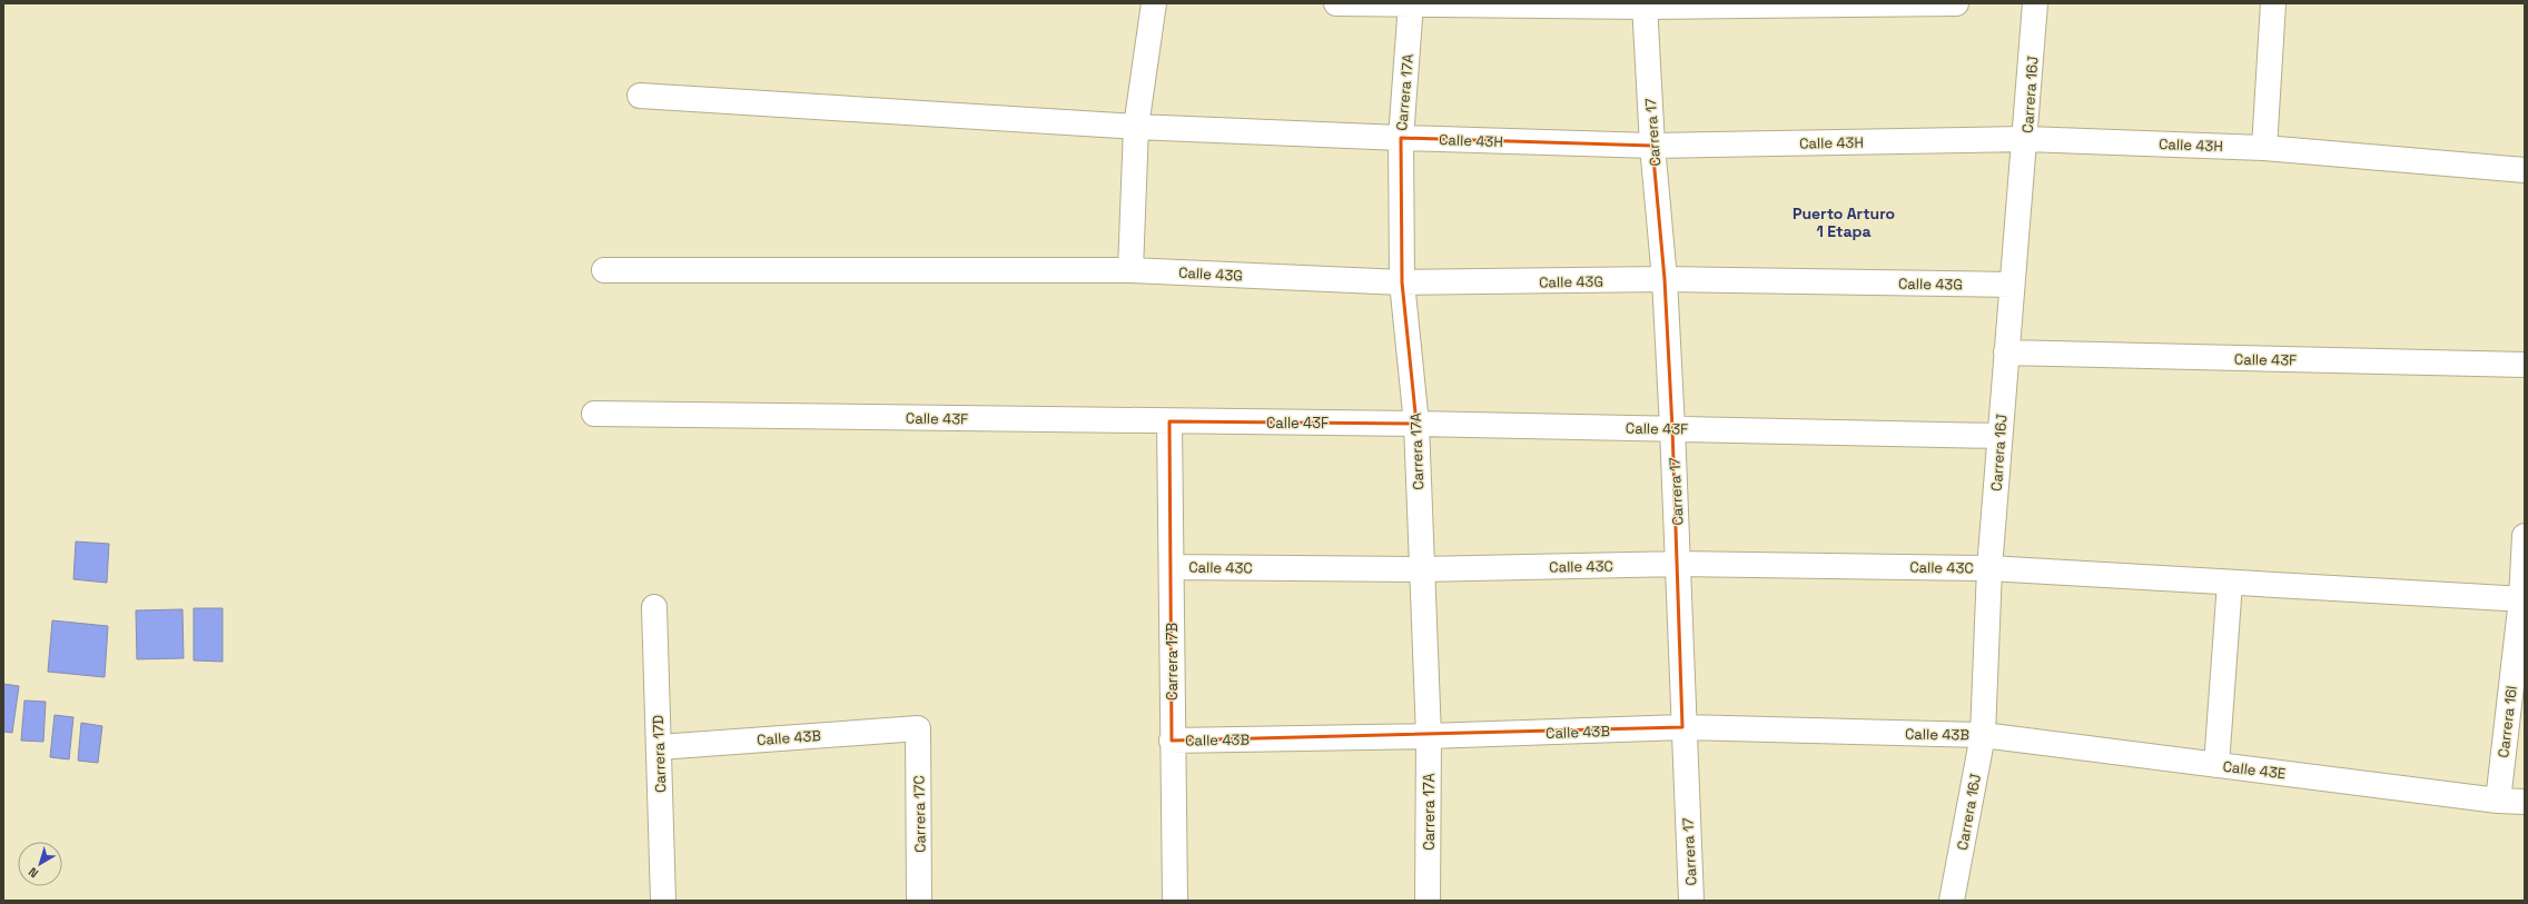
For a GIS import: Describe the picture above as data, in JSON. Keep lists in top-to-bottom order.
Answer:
{
  "streets": {
    "street": [
      "Carrera 17A",
      "Carrera 16J",
      "Carrera 17",
      "Calle 43H",
      "Calle 43G",
      "Calle 43F",
      "Calle 43C",
      "Carrera 17B",
      "Carrera 16I",
      "Calle 43B",
      "Carrera 17D",
      "Calle 43E",
      "Carrera 17C"
    ]
  },
  "crossings": [
    ["Carrera 17A", "Calle 43H"],
    ["Carrera 17A", "Calle 43G"],
    ["Carrera 17A", "Calle 43F"],
    ["Carrera 17A", "Calle 43C"],
    ["Carrera 17A", "Calle 43B"],
    ["Carrera 16J", "Calle 43H"],
    ["Carrera 16J", "Calle 43G"],
    ["Carrera 16J", "Calle 43F"],
    ["Carrera 16J", "Calle 43C"],
    ["Carrera 16J", "Calle 43B"],
    ["Carrera 16J", "Calle 43E"],
    ["Carrera 17", "Calle 43H"],
    ["Carrera 17", "Calle 43G"],
    ["Carrera 17", "Calle 43F"],
    ["Carrera 17", "Calle 43C"],
    ["Carrera 17", "Calle 43B"],
    ["Calle 43F", "Carrera 17B"],
    ["Calle 43C", "Carrera 17B"],
    ["Carrera 17B", "Calle 43B"],
    ["Carrera 16I", "Calle 43E"],
    ["Calle 43B", "Carrera 17D"],
    ["Calle 43B", "Calle 43E"],
    ["Calle 43B", "Carrera 17C"]
  ],
  "districts": ["Puerto Arturo 1 Etapa"],
  "north": "bottom left"
}
